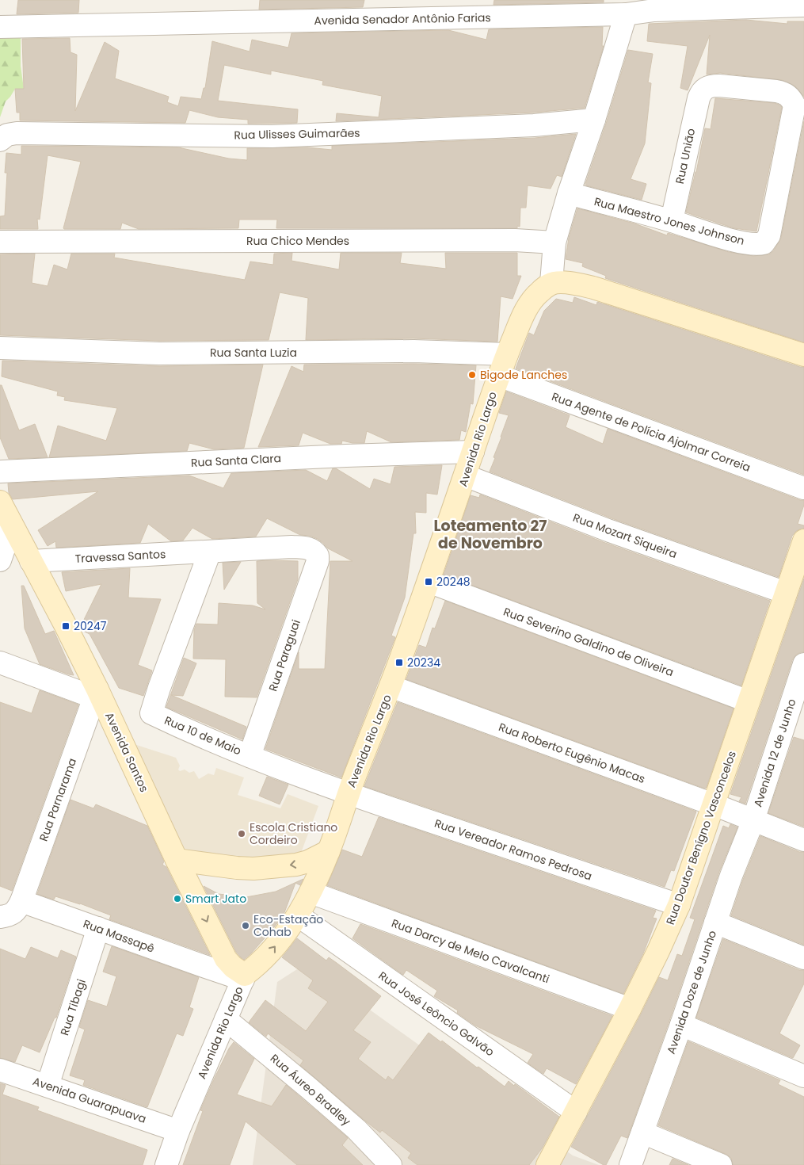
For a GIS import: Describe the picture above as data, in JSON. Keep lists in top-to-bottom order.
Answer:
{
  "streets": {
    "main road": ["Avenida Rio Largo", "Avenida Santos", "Rua Doutor Benígno Vasconcelos"],
    "street": [
      "Avenida Senador Antônio Farias",
      "Rua Ulisses Guimarães",
      "Rua União",
      "Rua Maestro Jones Johnson",
      "Rua Chico Mendes",
      "Rua Santa Luzia",
      "Rua Agente de Polícia Ajolmar Correia",
      "Rua Santa Clara",
      "Rua Mozart Siqueira",
      "Travessa Santos",
      "Rua Severino Galdino de Oliveira",
      "Rua Paraguai",
      "Rua 10 de Maio",
      "Rua Roberto Eugênio Macas",
      "Avenida 12 de Junho",
      "Rua Parnarama",
      "Rua Vereador Ramos Pedrosa",
      "Rua Massapê",
      "Rua Darcy de Melo Cavalcanti",
      "Avenida Doze de Junho",
      "Rua Tibagi",
      "Rua José Leôncio Galvão",
      "Rua Áureo Bradley",
      "Avenida Guarapuava"
    ]
  },
  "crossings": [
    ["Rua União", "Rua Maestro Jones Johnson"],
    ["Rua Santa Luzia", "Avenida Rio Largo"],
    ["Rua Agente de Polícia Ajolmar Correia", "Avenida Rio Largo"],
    ["Avenida Rio Largo", "Rua Santa Clara"],
    ["Avenida Rio Largo", "Rua Mozart Siqueira"],
    ["Avenida Rio Largo", "Rua Severino Galdino de Oliveira"],
    ["Avenida Rio Largo", "Rua 10 de Maio"],
    ["Avenida Rio Largo", "Avenida Santos"],
    ["Avenida Rio Largo", "Rua Roberto Eugênio Macas"],
    ["Avenida Rio Largo", "Rua Vereador Ramos Pedrosa"],
    ["Avenida Rio Largo", "Rua Massapê"],
    ["Avenida Rio Largo", "Rua Darcy de Melo Cavalcanti"],
    ["Avenida Rio Largo", "Rua José Leôncio Galvão"],
    ["Avenida Rio Largo", "Rua Áureo Bradley"],
    ["Avenida Rio Largo", "Avenida Guarapuava"],
    ["Rua Mozart Siqueira", "Rua Doutor Benígno Vasconcelos"],
    ["Travessa Santos", "Rua Paraguai"],
    ["Travessa Santos", "Rua 10 de Maio"],
    ["Travessa Santos", "Avenida Santos"],
    ["Rua Severino Galdino de Oliveira", "Rua Doutor Benígno Vasconcelos"],
    ["Rua Paraguai", "Rua 10 de Maio"],
    ["Rua 10 de Maio", "Rua Vereador Ramos Pedrosa"],
    ["Avenida Santos", "Rua Parnarama"],
    ["Avenida Santos", "Rua Massapê"],
    ["Rua Roberto Eugênio Macas", "Avenida 12 de Junho"],
    ["Rua Roberto Eugênio Macas", "Rua Doutor Benígno Vasconcelos"],
    ["Rua Roberto Eugênio Macas", "Avenida Doze de Junho"],
    ["Avenida 12 de Junho", "Avenida Doze de Junho"],
    ["Rua Parnarama", "Rua Massapê"],
    ["Rua Doutor Benígno Vasconcelos", "Rua Vereador Ramos Pedrosa"],
    ["Rua Doutor Benígno Vasconcelos", "Rua Darcy de Melo Cavalcanti"],
    ["Rua Doutor Benígno Vasconcelos", "Rua José Leôncio Galvão"],
    ["Rua Massapê", "Rua Tibagi"],
    ["Rua Tibagi", "Avenida Guarapuava"]
  ],
  "districts": ["Loteamento 27 de Novembro"],
  "places": {
    "other": [
      "Bigode Lanches",
      "Escola Cristiano Cordeiro",
      "Smart Jato",
      "Eco-Estação Cohab"
    ],
    "transit": ["20248", "20247", "20234"]
  }
}
